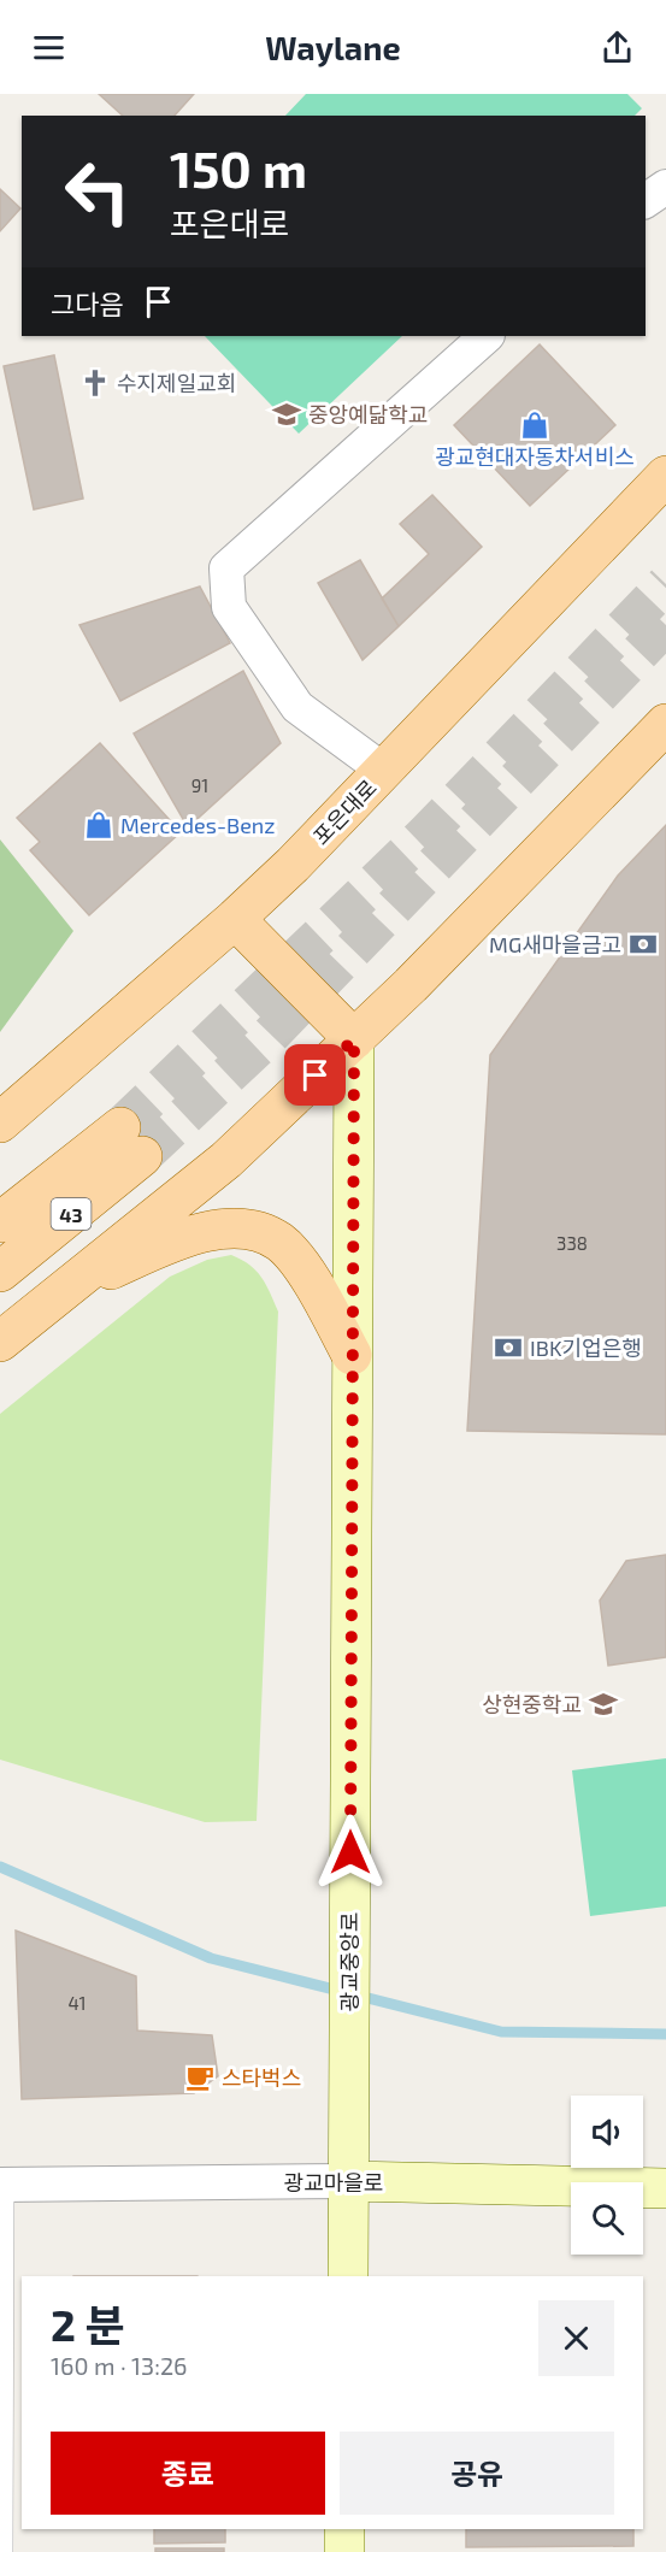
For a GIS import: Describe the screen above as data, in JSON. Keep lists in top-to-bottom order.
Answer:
{
  "streets": {
    "main road": [
      "포은대로",
      "43",
      "광교중앙로",
      "광교마을로"
    ]
  },
  "crossings": [
    ["광교중앙로", "광교마을로"]
  ],
  "places": {
    "church": ["수지제일교회"],
    "school or university": ["중앙예닮학교", "상현중학교"],
    "shop": ["광교현대자동차서비스", "Mercedes-Benz"],
    "bank": ["MG새마을금고", "IBK기업은행"],
    "cafe": ["스타벅스"]
  },
  "house_numbers": ["91", "338", "41"],
  "page": {
    "header": "Waylane",
    "turn": ["150 m", "포은대로"],
    "then": "그다음",
    "heading": ["2 분", "160 m · 13:26"],
    "buttons": ["종료", "공유"]
  }
}
